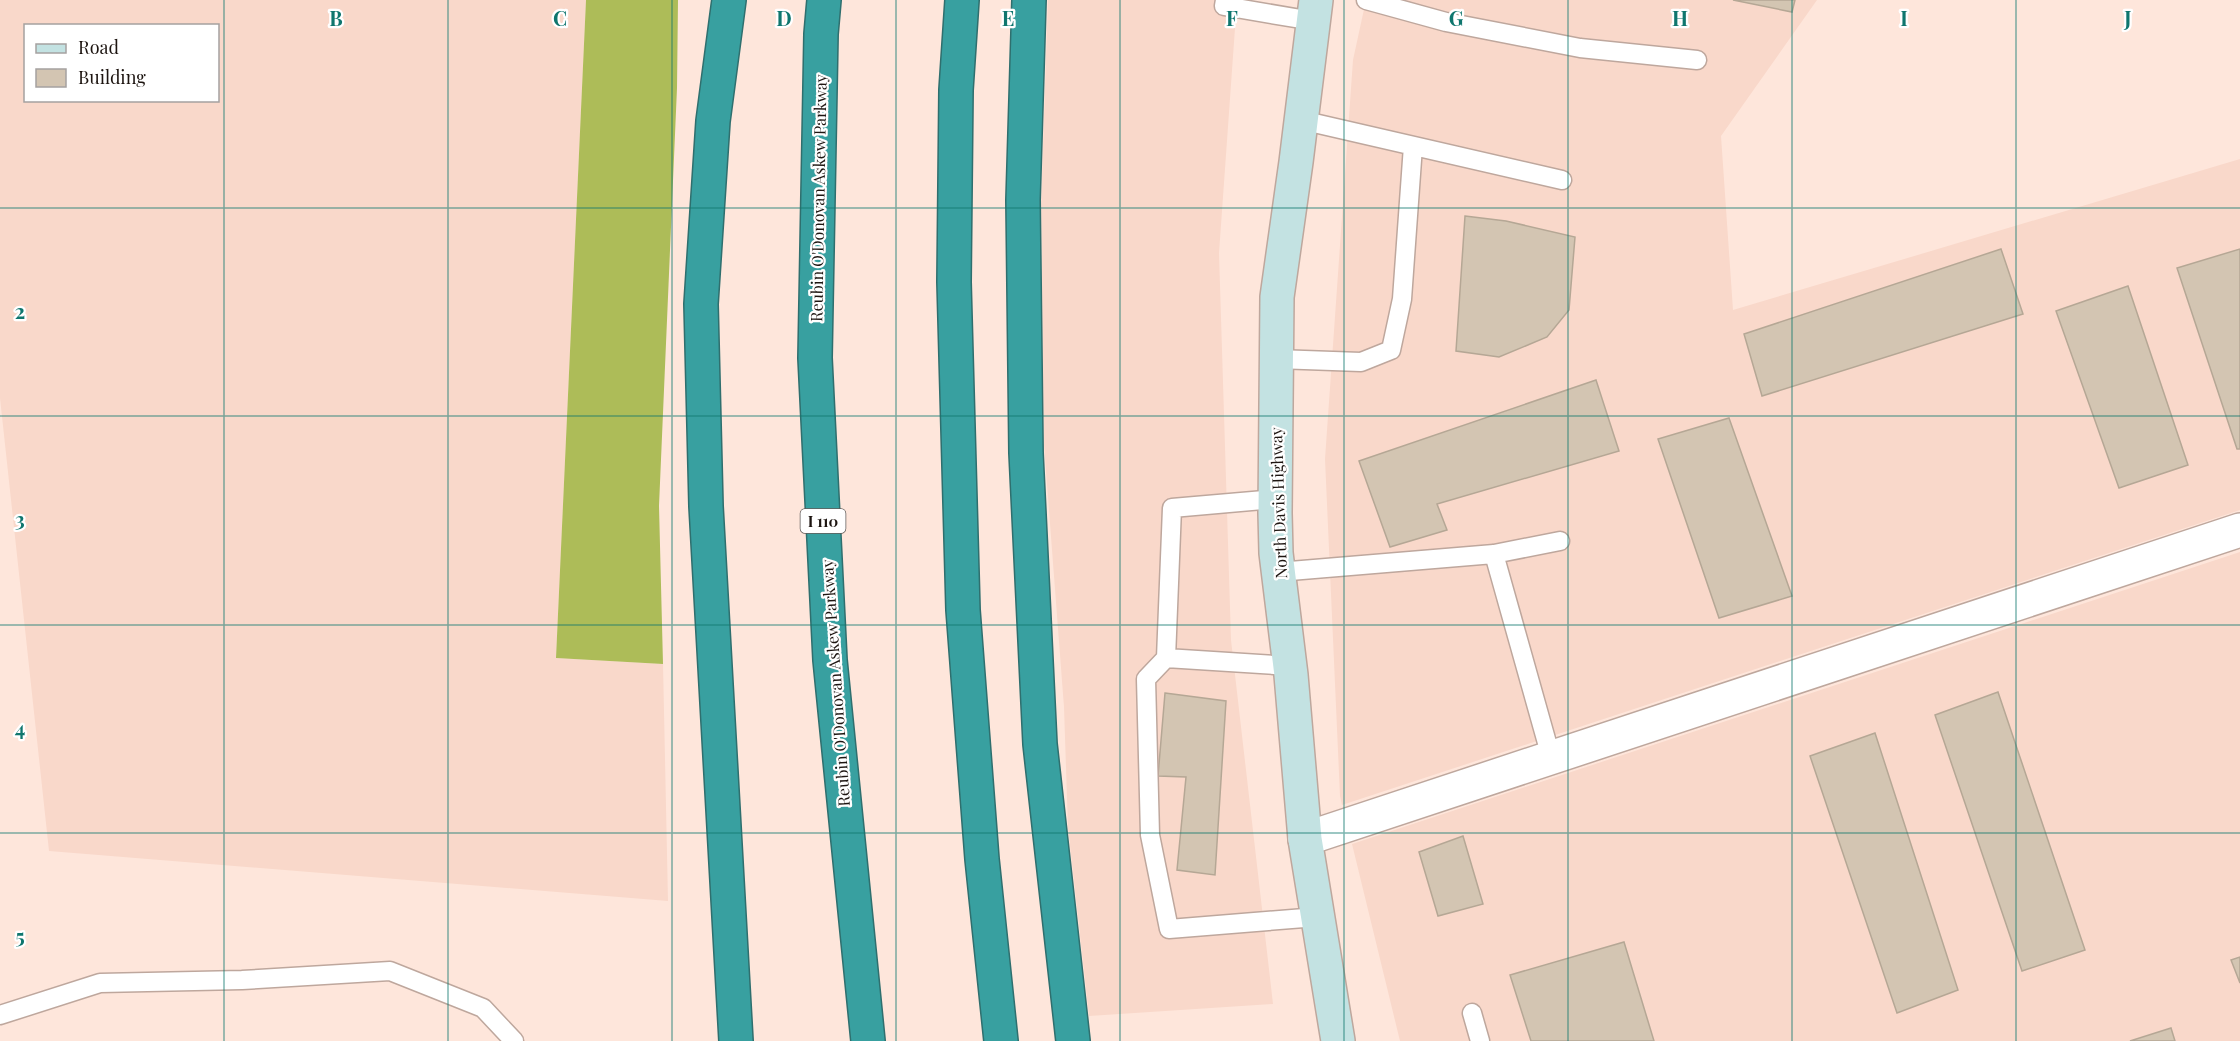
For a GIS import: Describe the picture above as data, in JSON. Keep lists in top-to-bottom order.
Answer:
{
  "streets": {
    "highway": ["Reubin O'Donovan Askew Parkway", "I 110"],
    "main road": ["North Davis Highway"]
  },
  "legend": ["Road", "Building"],
  "grid": {
    "columns": [
      "B",
      "C",
      "D",
      "E",
      "F",
      "G",
      "H",
      "I",
      "J"
    ],
    "rows": [
      "2",
      "3",
      "4",
      "5"
    ]
  }
}
